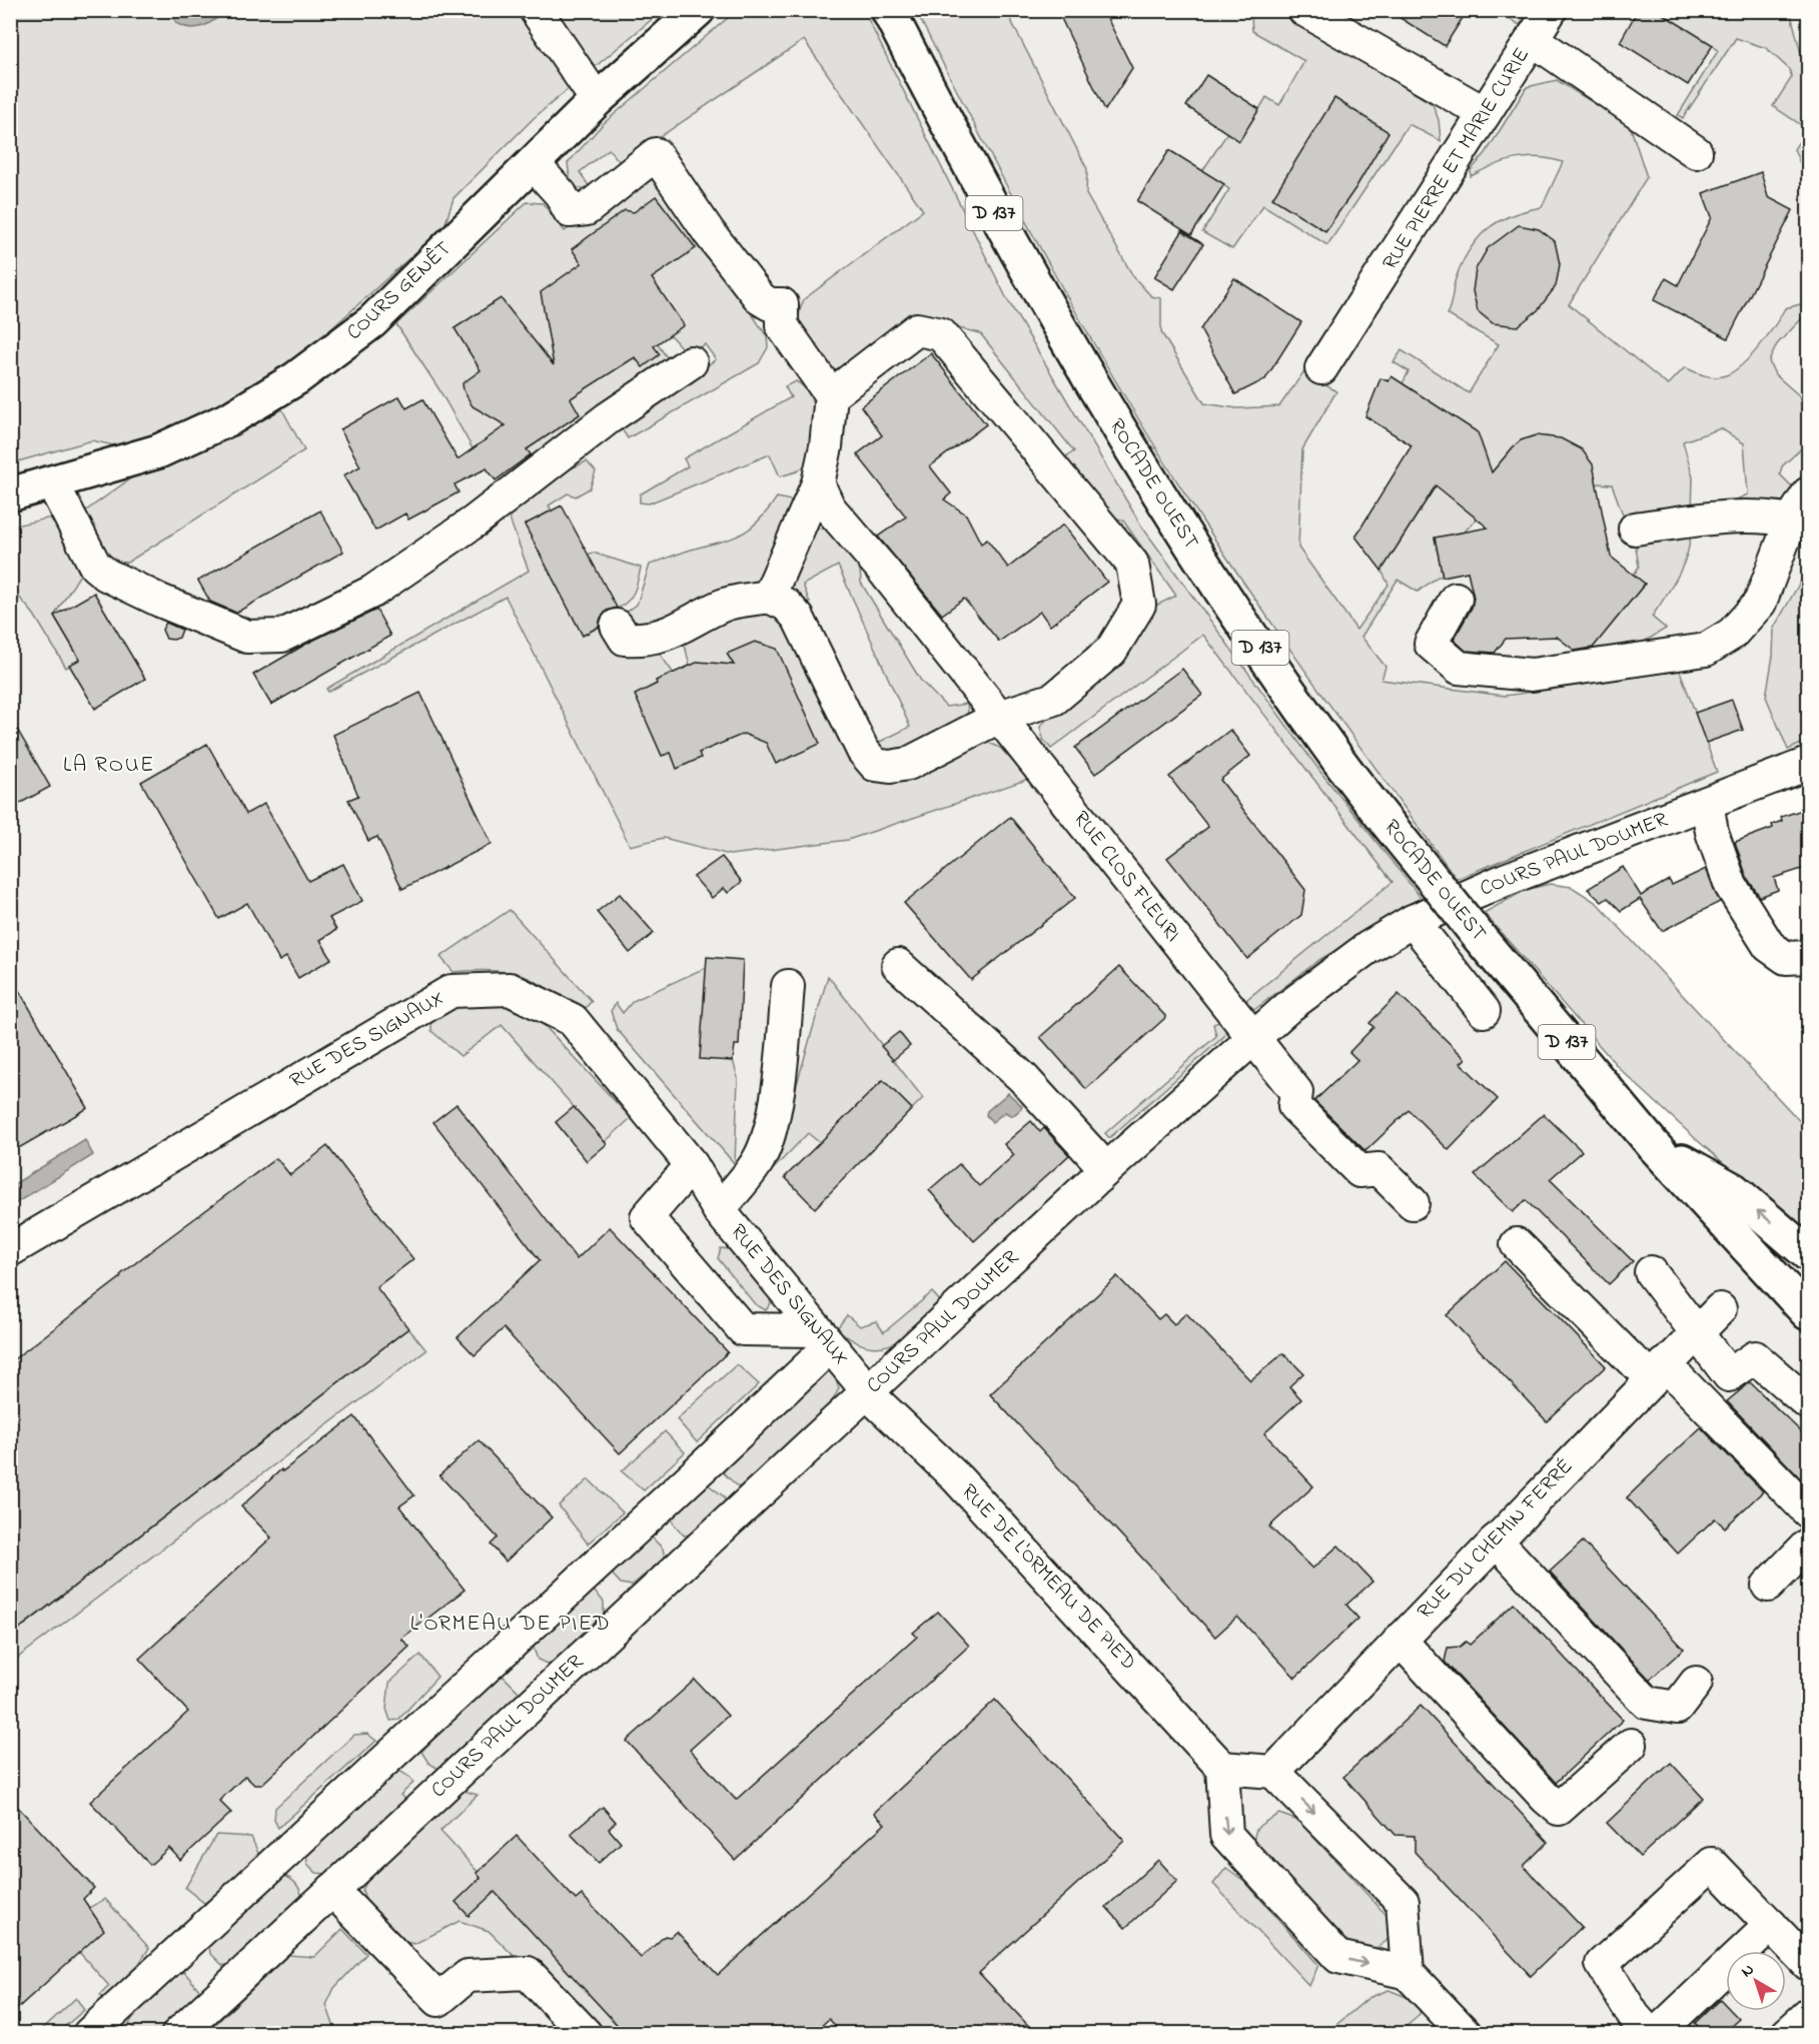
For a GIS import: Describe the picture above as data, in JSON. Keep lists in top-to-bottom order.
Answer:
{
  "streets": {
    "main road": ["D 137", "COURS GENÊT", "ROCADE OUEST"],
    "street": [
      "RUE PIERRE ET MARIE CURIE",
      "COURS PAUL DOUMER",
      "RUE CLOS FLEURI",
      "RUE DES SIGNAUX",
      "RUE DU CHEMIN FERRÉ",
      "RUE DE L'ORMEAU DE PIED"
    ]
  },
  "crossings": [
    ["D 137", "ROCADE OUEST"],
    ["COURS PAUL DOUMER", "RUE CLOS FLEURI"],
    ["COURS PAUL DOUMER", "RUE DES SIGNAUX"],
    ["COURS PAUL DOUMER", "RUE DE L'ORMEAU DE PIED"],
    ["RUE DES SIGNAUX", "RUE DE L'ORMEAU DE PIED"]
  ],
  "districts": ["LA ROUE", "L'ORMEAU DE PIED"],
  "north": "top left"
}
